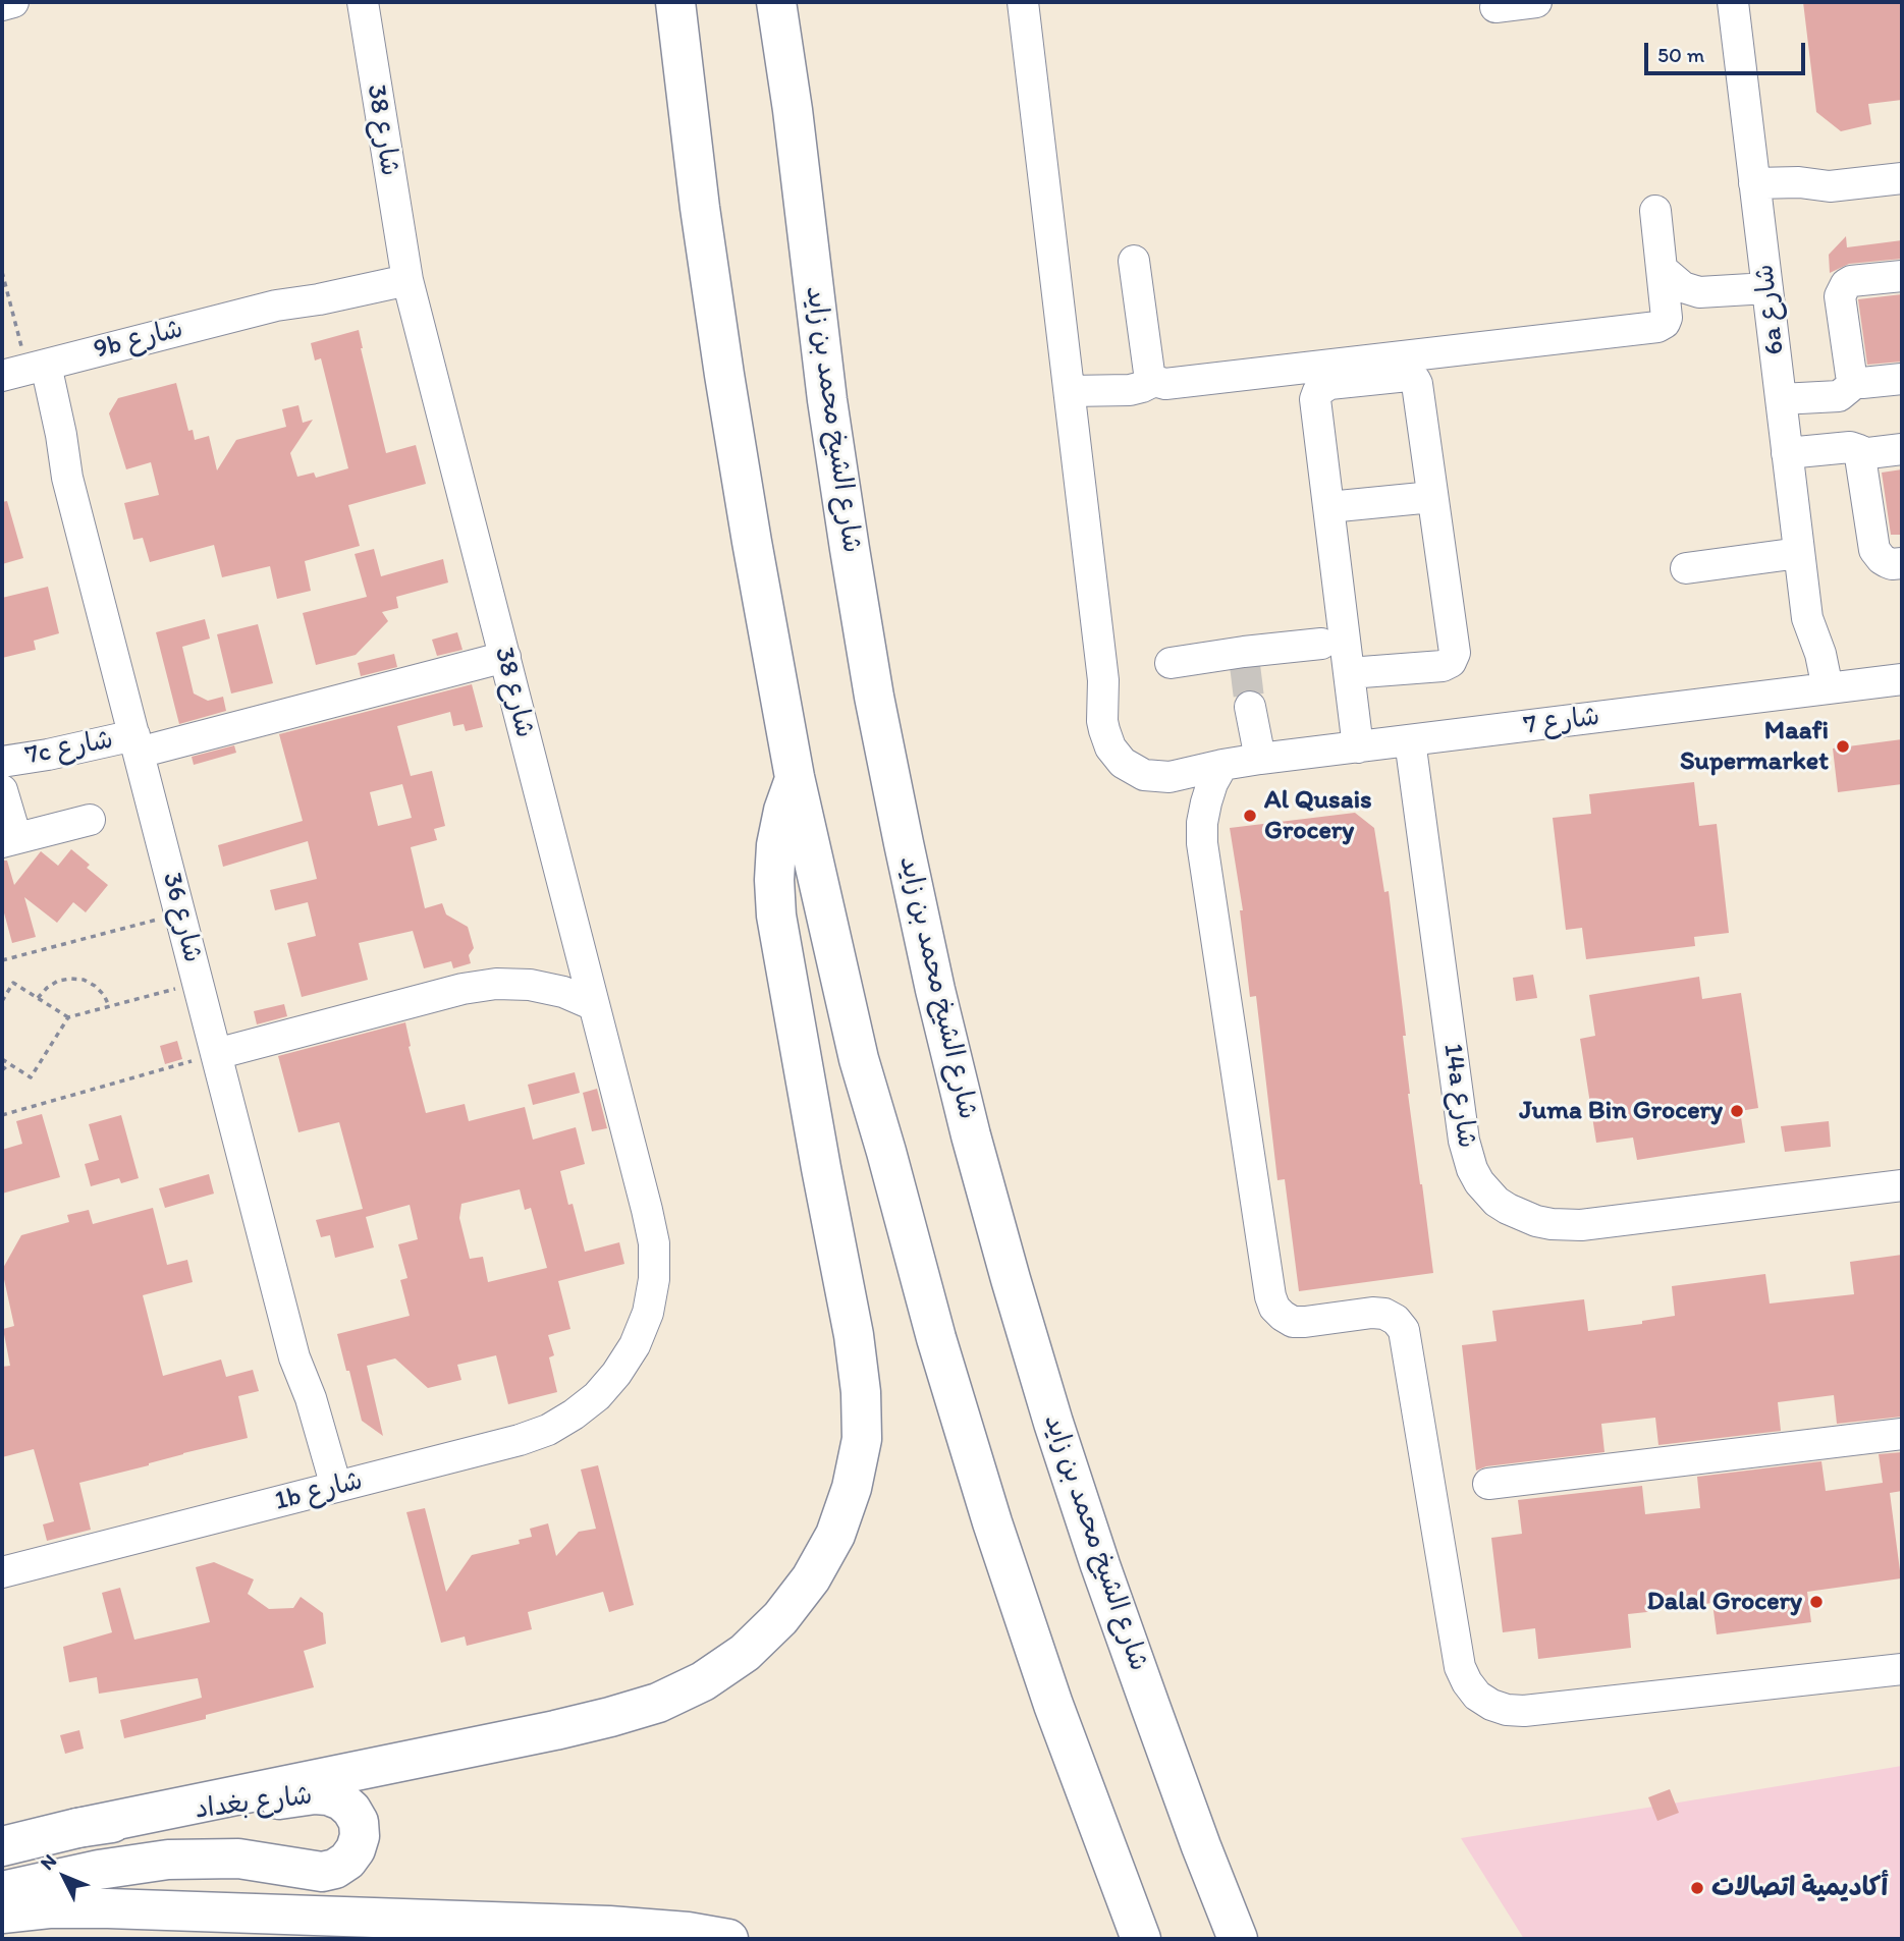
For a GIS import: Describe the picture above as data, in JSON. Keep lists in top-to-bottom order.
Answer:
{
  "streets": {
    "main road": ["شارع الشيخ محمد بن زايد", "شارع بغداد"],
    "street": [
      "شارع 38",
      "6a شارع",
      "9b شارع",
      "شارع 7",
      "7c شارع",
      "شارع 36",
      "14a شارع",
      "1b شارع"
    ]
  },
  "crossings": [
    ["شارع 38", "9b شارع"],
    ["شارع 38", "7c شارع"],
    ["شارع 38", "1b شارع"],
    ["6a شارع", "شارع 7"],
    ["9b شارع", "شارع 36"],
    ["شارع 7", "14a شارع"],
    ["7c شارع", "شارع 36"],
    ["شارع 36", "1b شارع"]
  ],
  "places": [
    "Maafi Supermarket",
    "Al Qusais Grocery",
    "Juma Bin Grocery",
    "Dalal Grocery",
    "أكاديمية اتصالات"
  ],
  "scale_bar": "50 m",
  "north": "top left"
}
